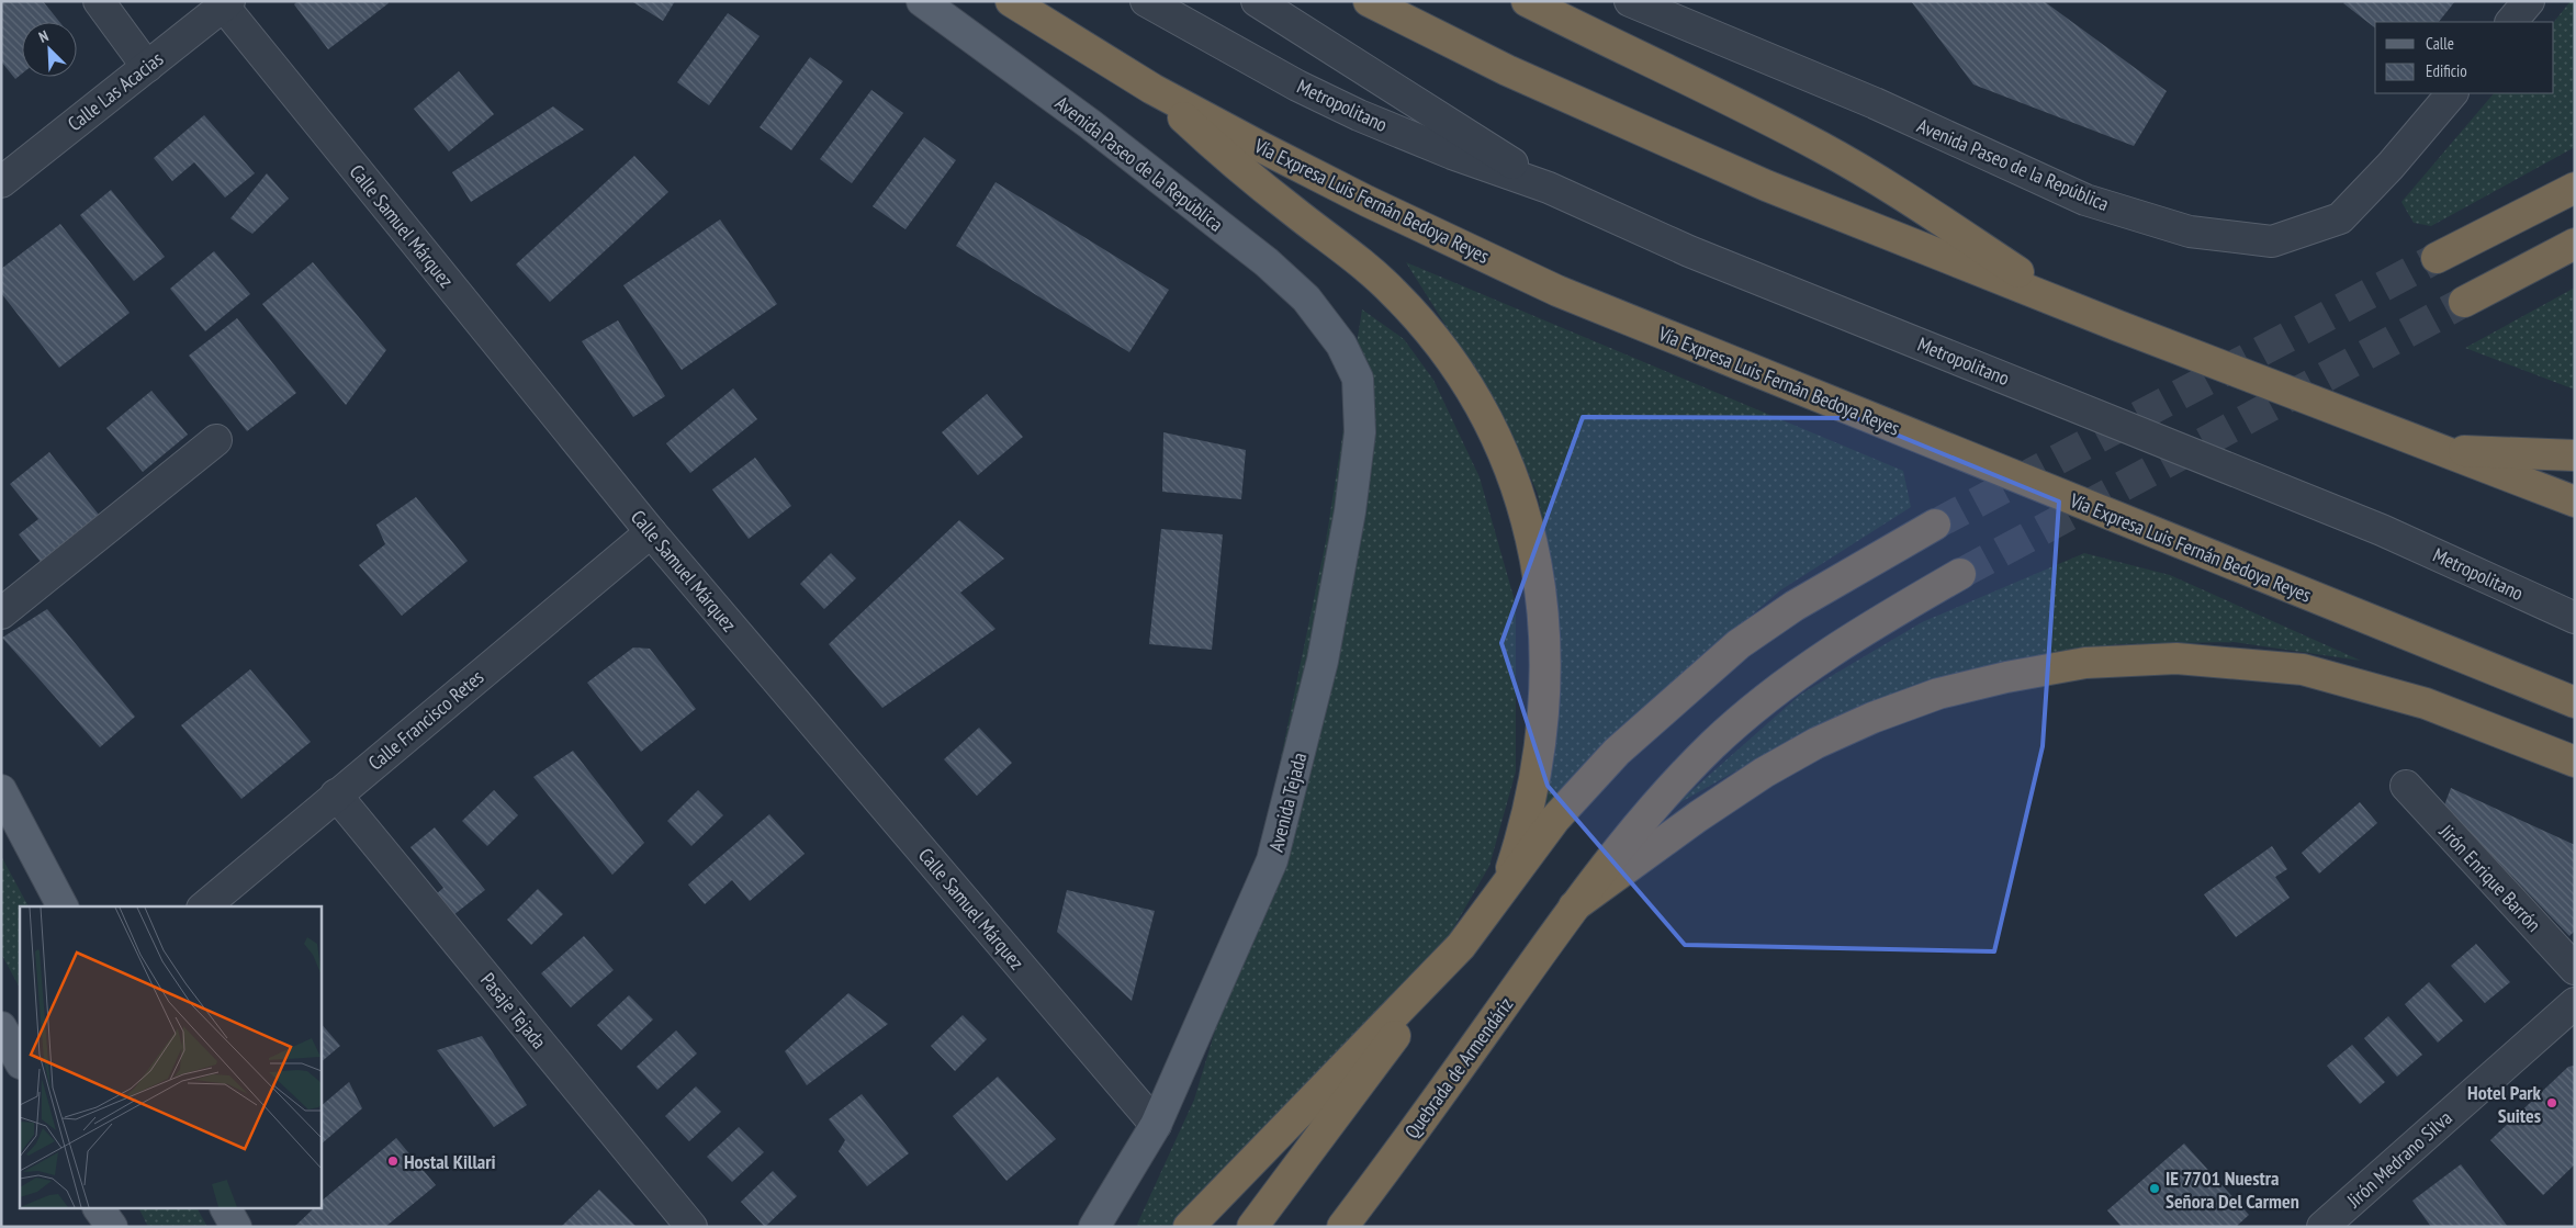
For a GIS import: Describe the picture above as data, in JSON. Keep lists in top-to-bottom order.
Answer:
{
  "streets": {
    "highway": ["Vía Expresa Luis Fernán Bedoya Reyes", "Quebrada de Armendáriz"],
    "main road": ["Avenida Paseo de la República", "Avenida Tejada"],
    "street": [
      "Calle Las Acacias",
      "Metropolitano",
      "Calle Samuel Márquez",
      "Calle Francisco Retes",
      "Jirón Enrique Barrón",
      "Pasaje Tejada",
      "Jirón Medrano Silva"
    ]
  },
  "crossings": [
    ["Calle Las Acacias", "Calle Samuel Márquez"],
    ["Avenida Paseo de la República", "Avenida Tejada"],
    ["Calle Samuel Márquez", "Calle Francisco Retes"],
    ["Calle Samuel Márquez", "Avenida Tejada"],
    ["Calle Francisco Retes", "Pasaje Tejada"]
  ],
  "places": ["Hotel Park Suites", "Hostal Killari", "IE 7701 Nuestra Señora Del Carmen"],
  "legend": ["Calle", "Edificio"],
  "north": "top left"
}
